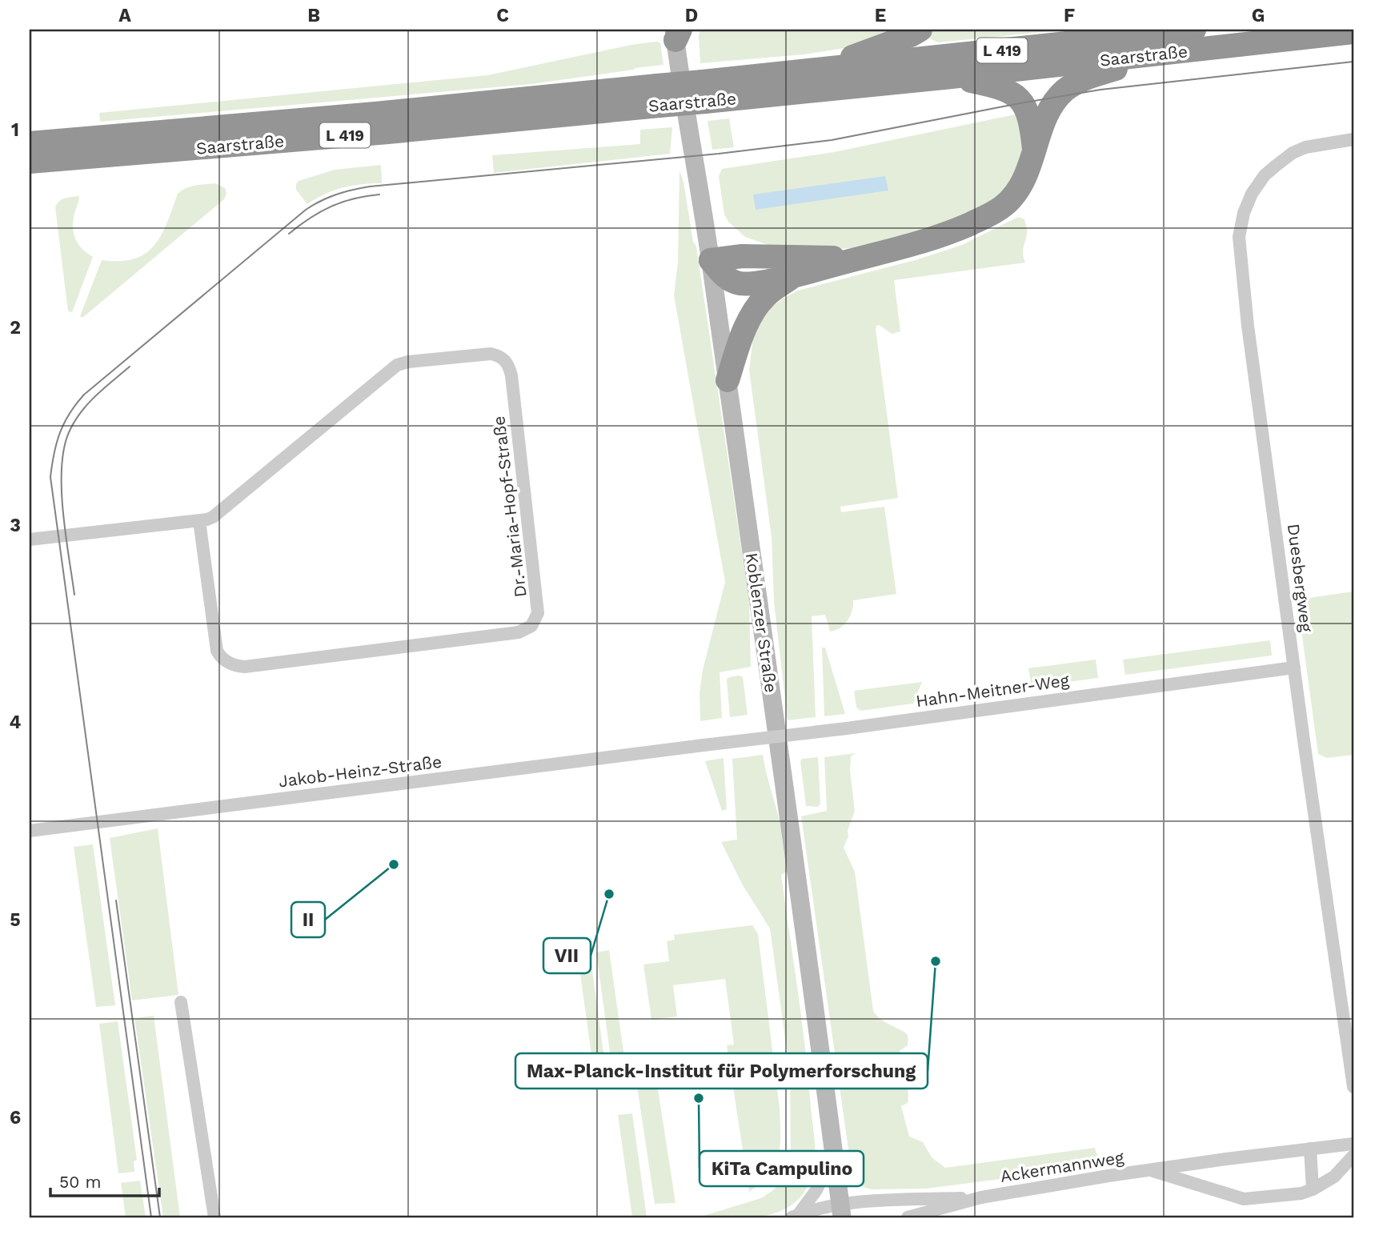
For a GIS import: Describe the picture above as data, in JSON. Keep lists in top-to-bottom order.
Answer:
{
  "streets": {
    "highway": ["L 419", "Saarstraße"],
    "main road": ["Koblenzer Straße"],
    "street": [
      "Dr.-Maria-Hopf-Straße",
      "Duesbergweg",
      "Hahn-Meitner-Weg",
      "Jakob-Heinz-Straße",
      "Ackermannweg"
    ]
  },
  "crossings": [
    ["Duesbergweg", "Hahn-Meitner-Weg"],
    ["Koblenzer Straße", "Ackermannweg"],
    ["Hahn-Meitner-Weg", "Jakob-Heinz-Straße"]
  ],
  "places": [
    "II",
    "VII",
    "Max-Planck-Institut für Polymerforschung",
    "KiTa Campulino"
  ],
  "scale_bar": "50 m",
  "grid": {
    "columns": [
      "A",
      "B",
      "C",
      "D",
      "E",
      "F",
      "G"
    ],
    "rows": [
      "1",
      "2",
      "3",
      "4",
      "5",
      "6"
    ]
  }
}
